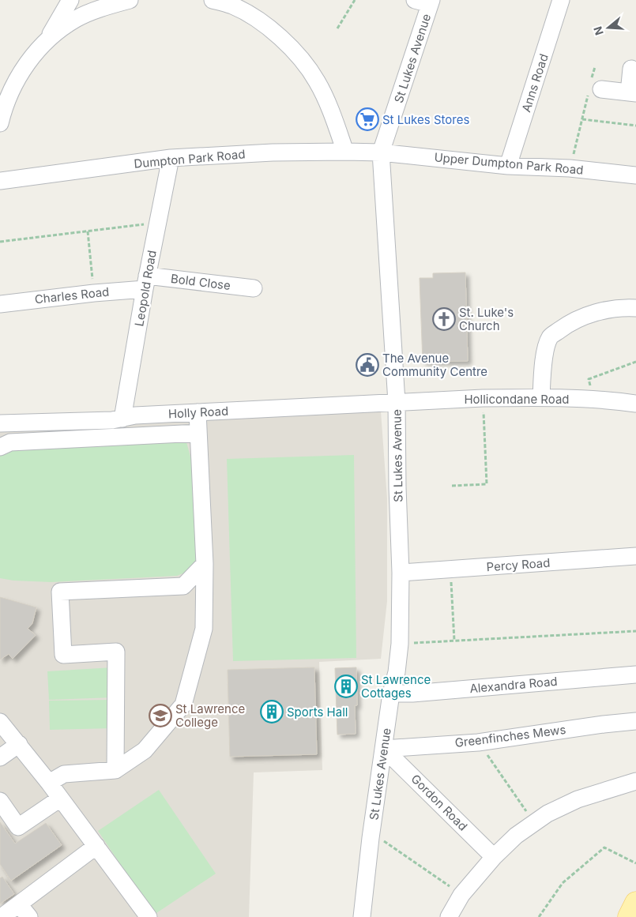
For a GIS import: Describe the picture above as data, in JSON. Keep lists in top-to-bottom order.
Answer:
{
  "streets": {
    "street": [
      "St Lukes Avenue",
      "Anns Road",
      "Dumpton Park Road",
      "Upper Dumpton Park Road",
      "Bold Close",
      "Leopold Road",
      "Charles Road",
      "Hollicondane Road",
      "Holly Road",
      "Percy Road",
      "Alexandra Road",
      "Greenfinches Mews",
      "Gordon Road"
    ]
  },
  "crossings": [
    ["St Lukes Avenue", "Dumpton Park Road"],
    ["St Lukes Avenue", "Upper Dumpton Park Road"],
    ["St Lukes Avenue", "Hollicondane Road"],
    ["St Lukes Avenue", "Holly Road"],
    ["St Lukes Avenue", "Percy Road"],
    ["St Lukes Avenue", "Alexandra Road"],
    ["St Lukes Avenue", "Greenfinches Mews"],
    ["St Lukes Avenue", "Gordon Road"],
    ["Anns Road", "Upper Dumpton Park Road"],
    ["Dumpton Park Road", "Upper Dumpton Park Road"],
    ["Dumpton Park Road", "Leopold Road"],
    ["Bold Close", "Leopold Road"],
    ["Bold Close", "Charles Road"],
    ["Leopold Road", "Charles Road"],
    ["Leopold Road", "Holly Road"],
    ["Hollicondane Road", "Holly Road"],
    ["Greenfinches Mews", "Gordon Road"]
  ],
  "places": {
    "supermarket": ["St Lukes Stores"],
    "church": ["St. Luke's Church"],
    "public building": ["The Avenue Community Centre"],
    "building": ["St Lawrence Cottages", "Sports Hall"],
    "school or university": ["St Lawrence College"]
  },
  "north": "left"
}
